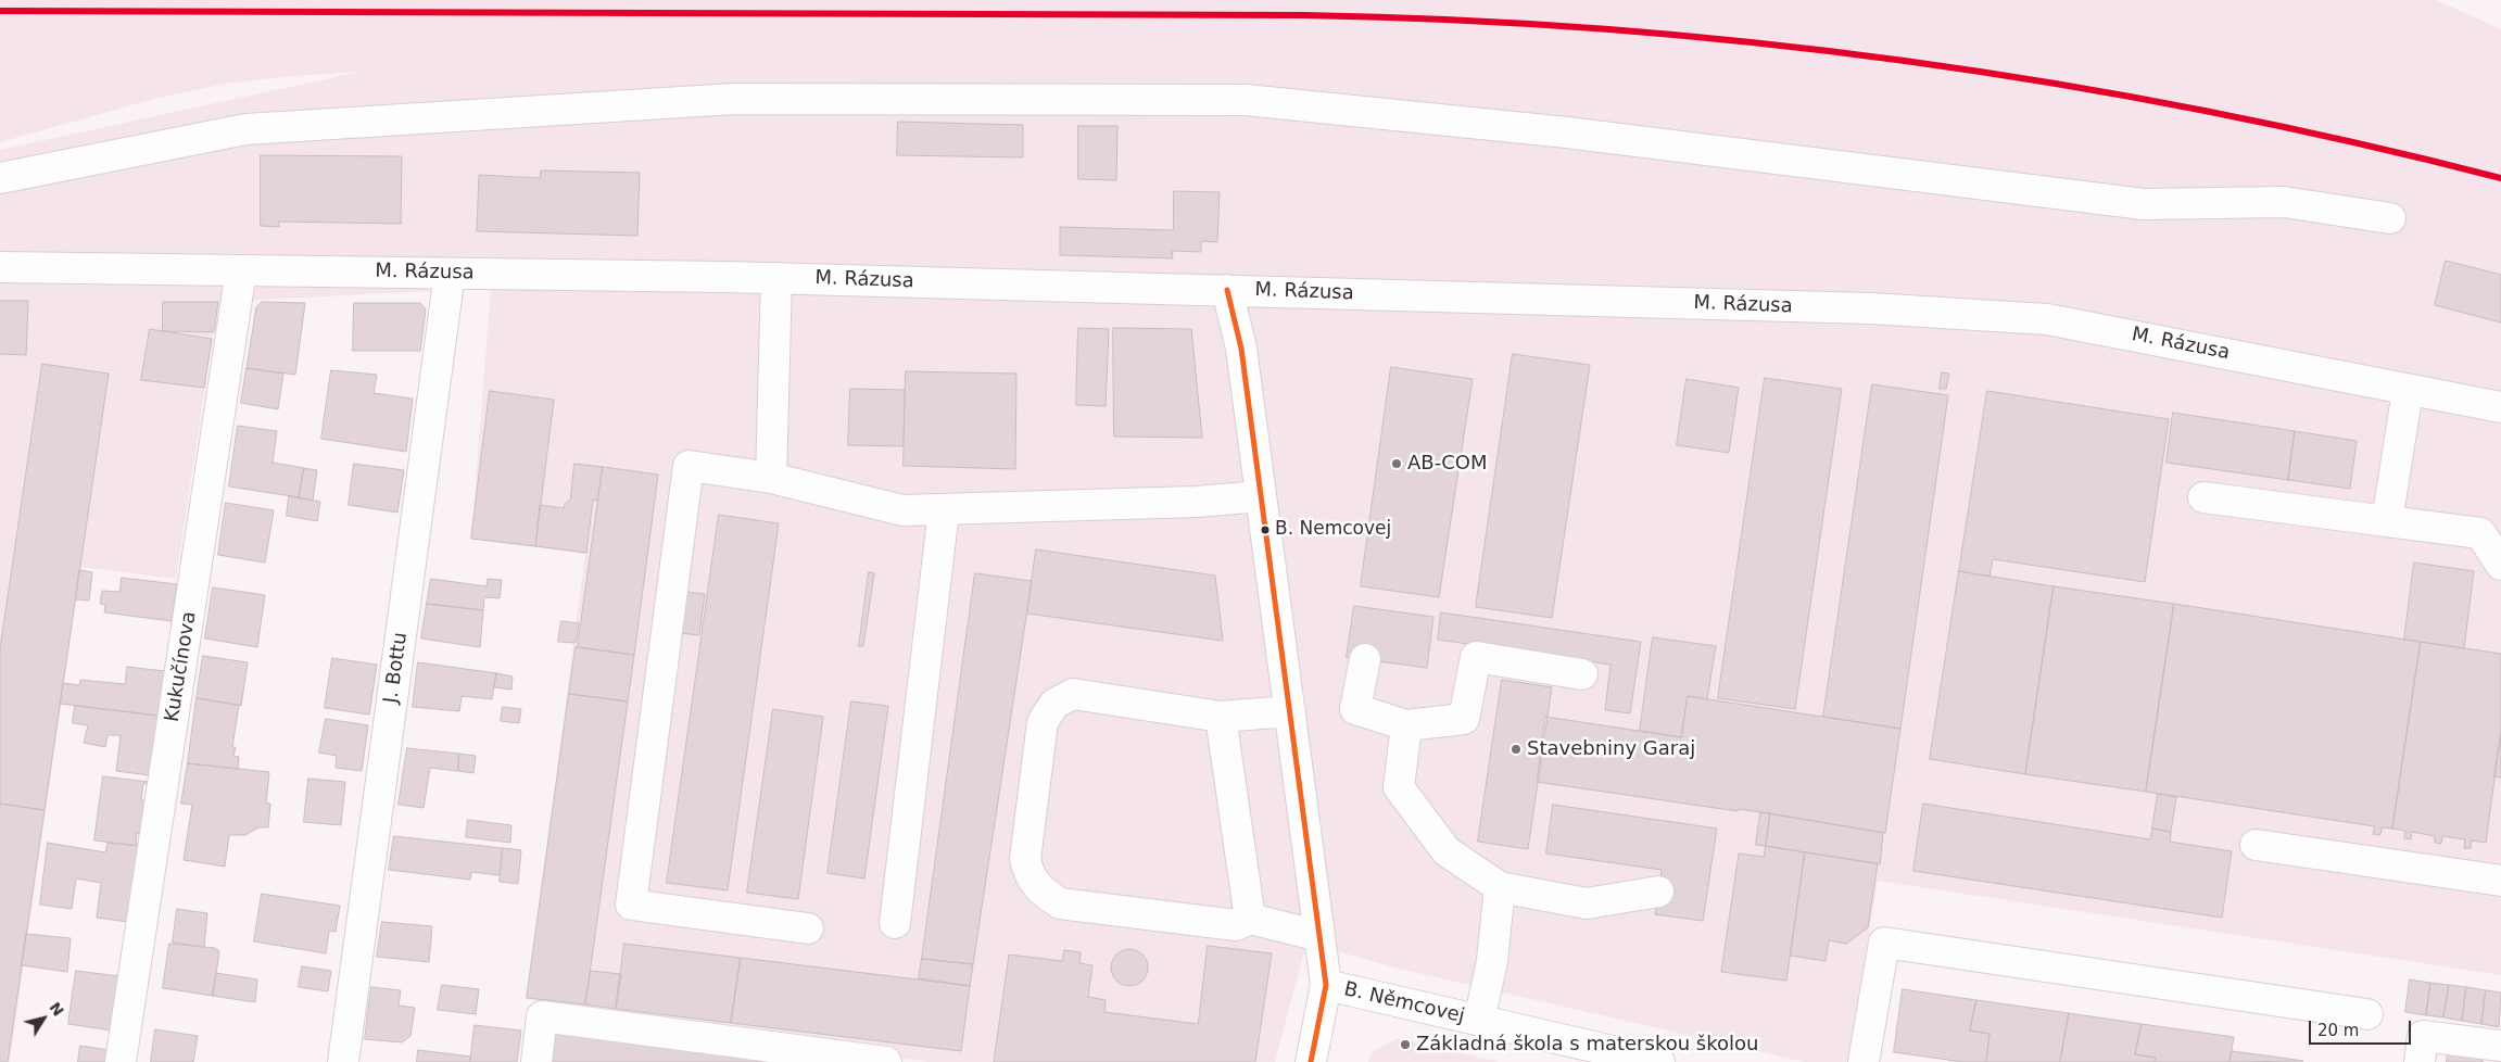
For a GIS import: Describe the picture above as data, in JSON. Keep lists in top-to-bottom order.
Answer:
{
  "streets": {
    "street": [
      "M. Rázusa",
      "Kukučínova",
      "J. Bottu",
      "B. Němcovej"
    ]
  },
  "crossings": [
    ["M. Rázusa", "Kukučínova"],
    ["M. Rázusa", "J. Bottu"],
    ["M. Rázusa", "B. Němcovej"]
  ],
  "places": [
    "AB-COM",
    "B. Nemcovej",
    "Stavebniny Garaj",
    "Základná škola s materskou školou"
  ],
  "scale_bar": "20 m",
  "north": "top right"
}
